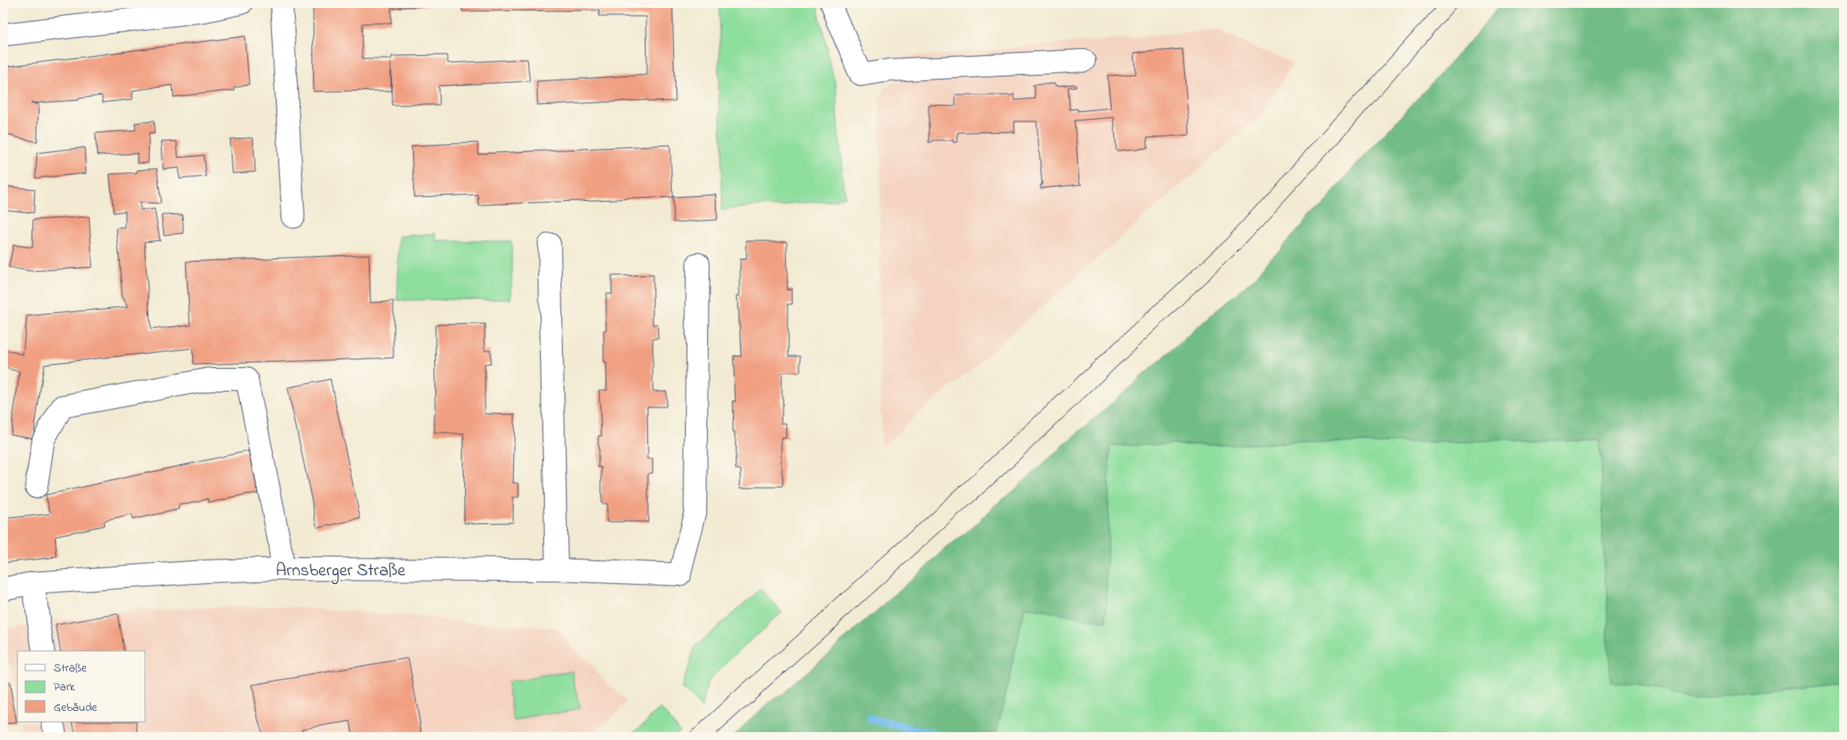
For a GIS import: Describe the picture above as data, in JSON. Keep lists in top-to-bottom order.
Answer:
{
  "streets": {
    "street": ["Arnsberger Straße"]
  },
  "legend": ["Straße", "Park", "Gebäude"]
}
